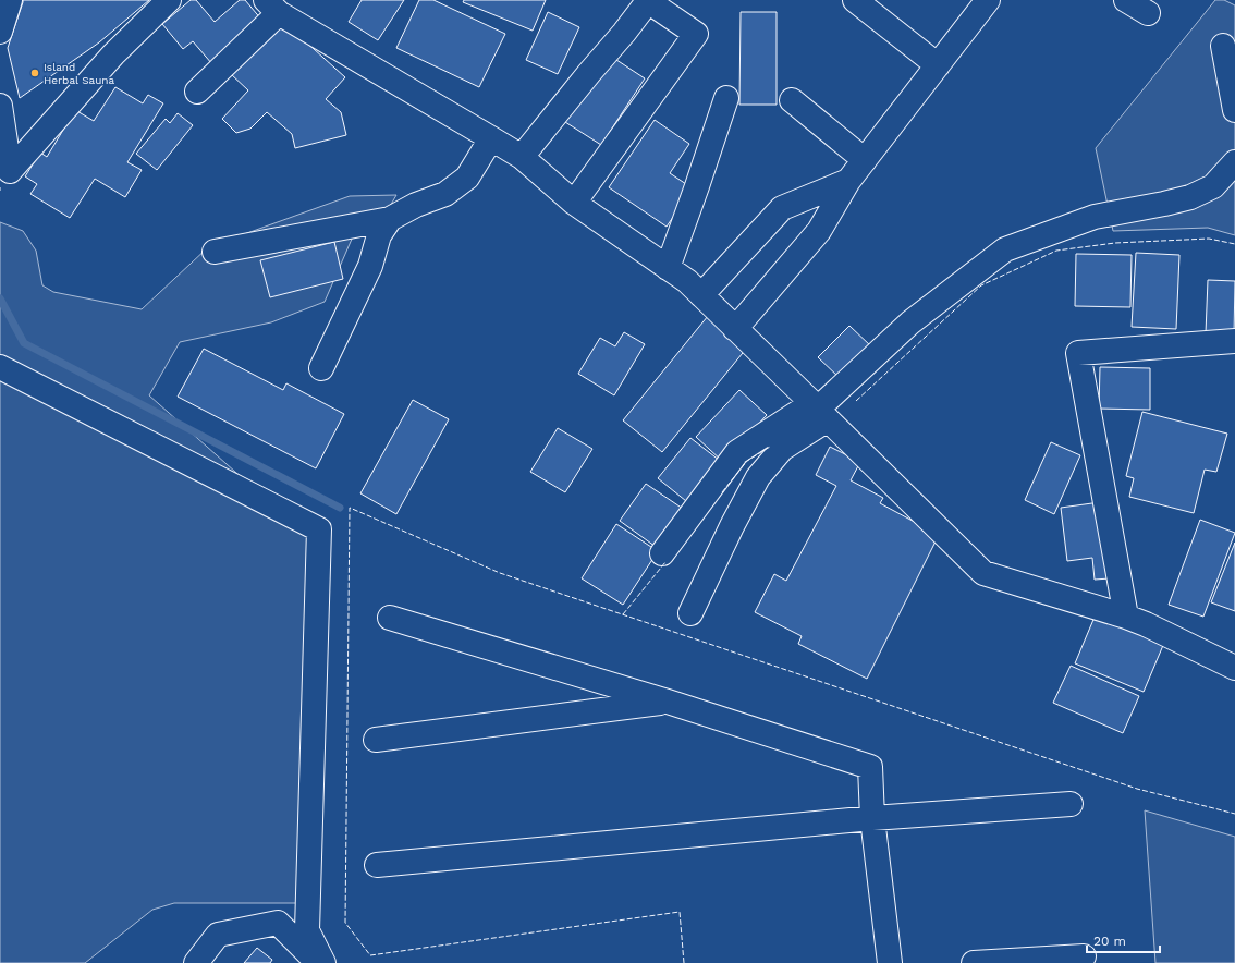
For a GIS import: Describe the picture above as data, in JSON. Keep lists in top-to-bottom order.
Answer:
{
  "places": ["Island Herbal Sauna"],
  "scale_bar": "20 m"
}
